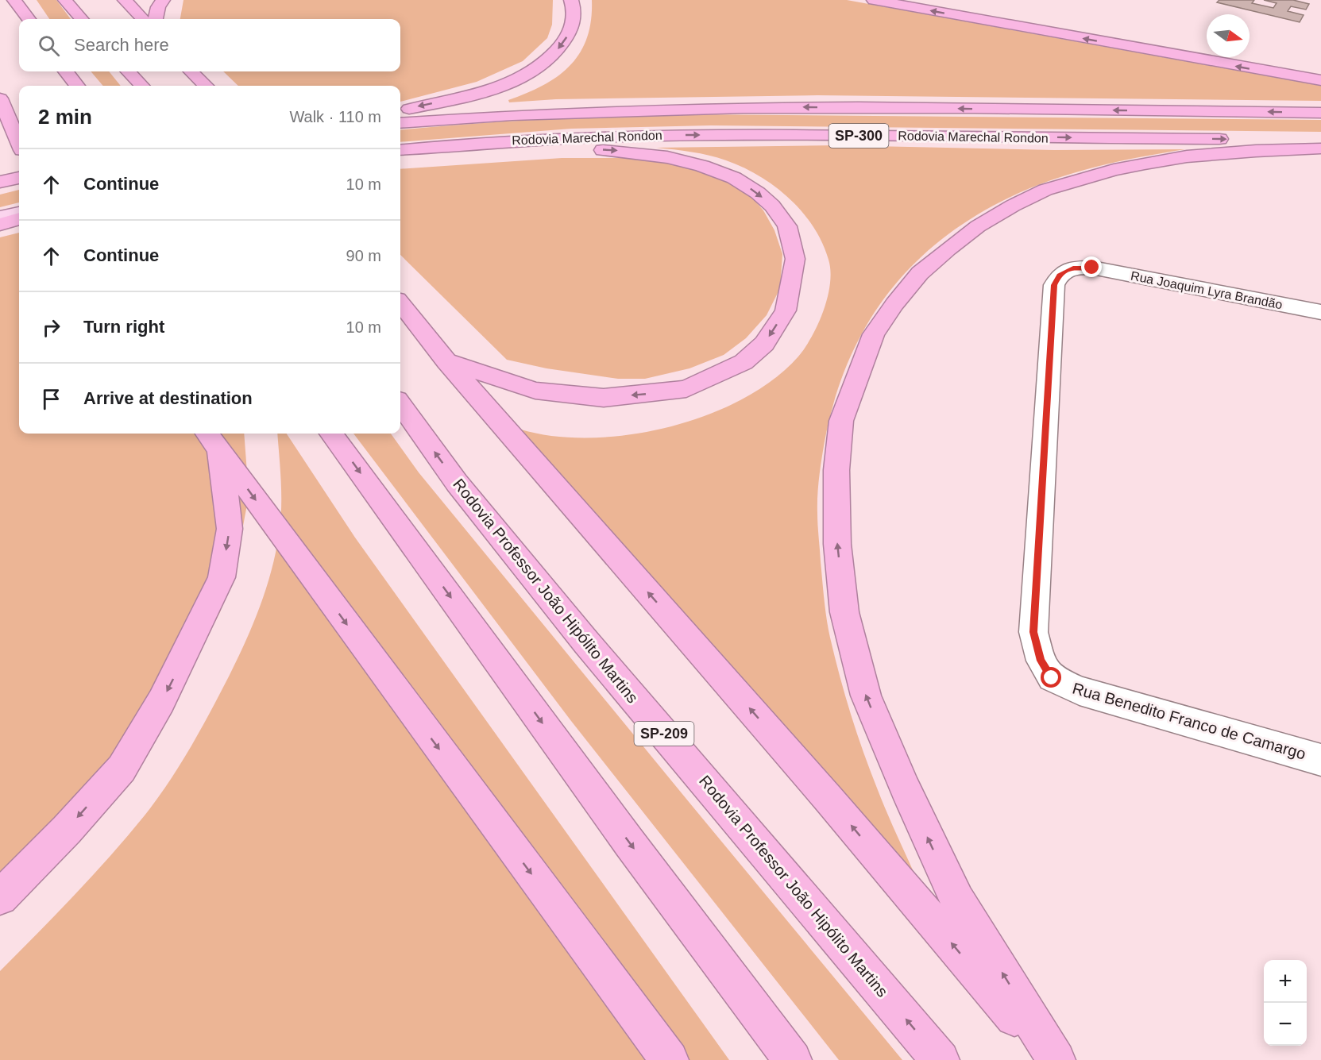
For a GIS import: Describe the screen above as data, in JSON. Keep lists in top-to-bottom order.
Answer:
{
  "streets": {
    "highway": [
      "SP-300",
      "Rodovia Marechal Rondon",
      "Rodovia Professor João Hipólito Martins",
      "SP-209"
    ],
    "street": ["Rua Joaquim Lyra Brandão", "Rua Benedito Franco de Camargo"]
  },
  "crossings": [
    ["Rua Joaquim Lyra Brandão", "Rua Benedito Franco de Camargo"]
  ],
  "north": "right",
  "page": {
    "search": "Search here",
    "heading": ["2 min", "Walk · 110 m"],
    "list": [
      ["Continue", "10 m"],
      ["Continue", "90 m"],
      ["Turn right", "10 m"],
      "Arrive at destination"
    ],
    "map_buttons": ["+", "−"]
  }
}
